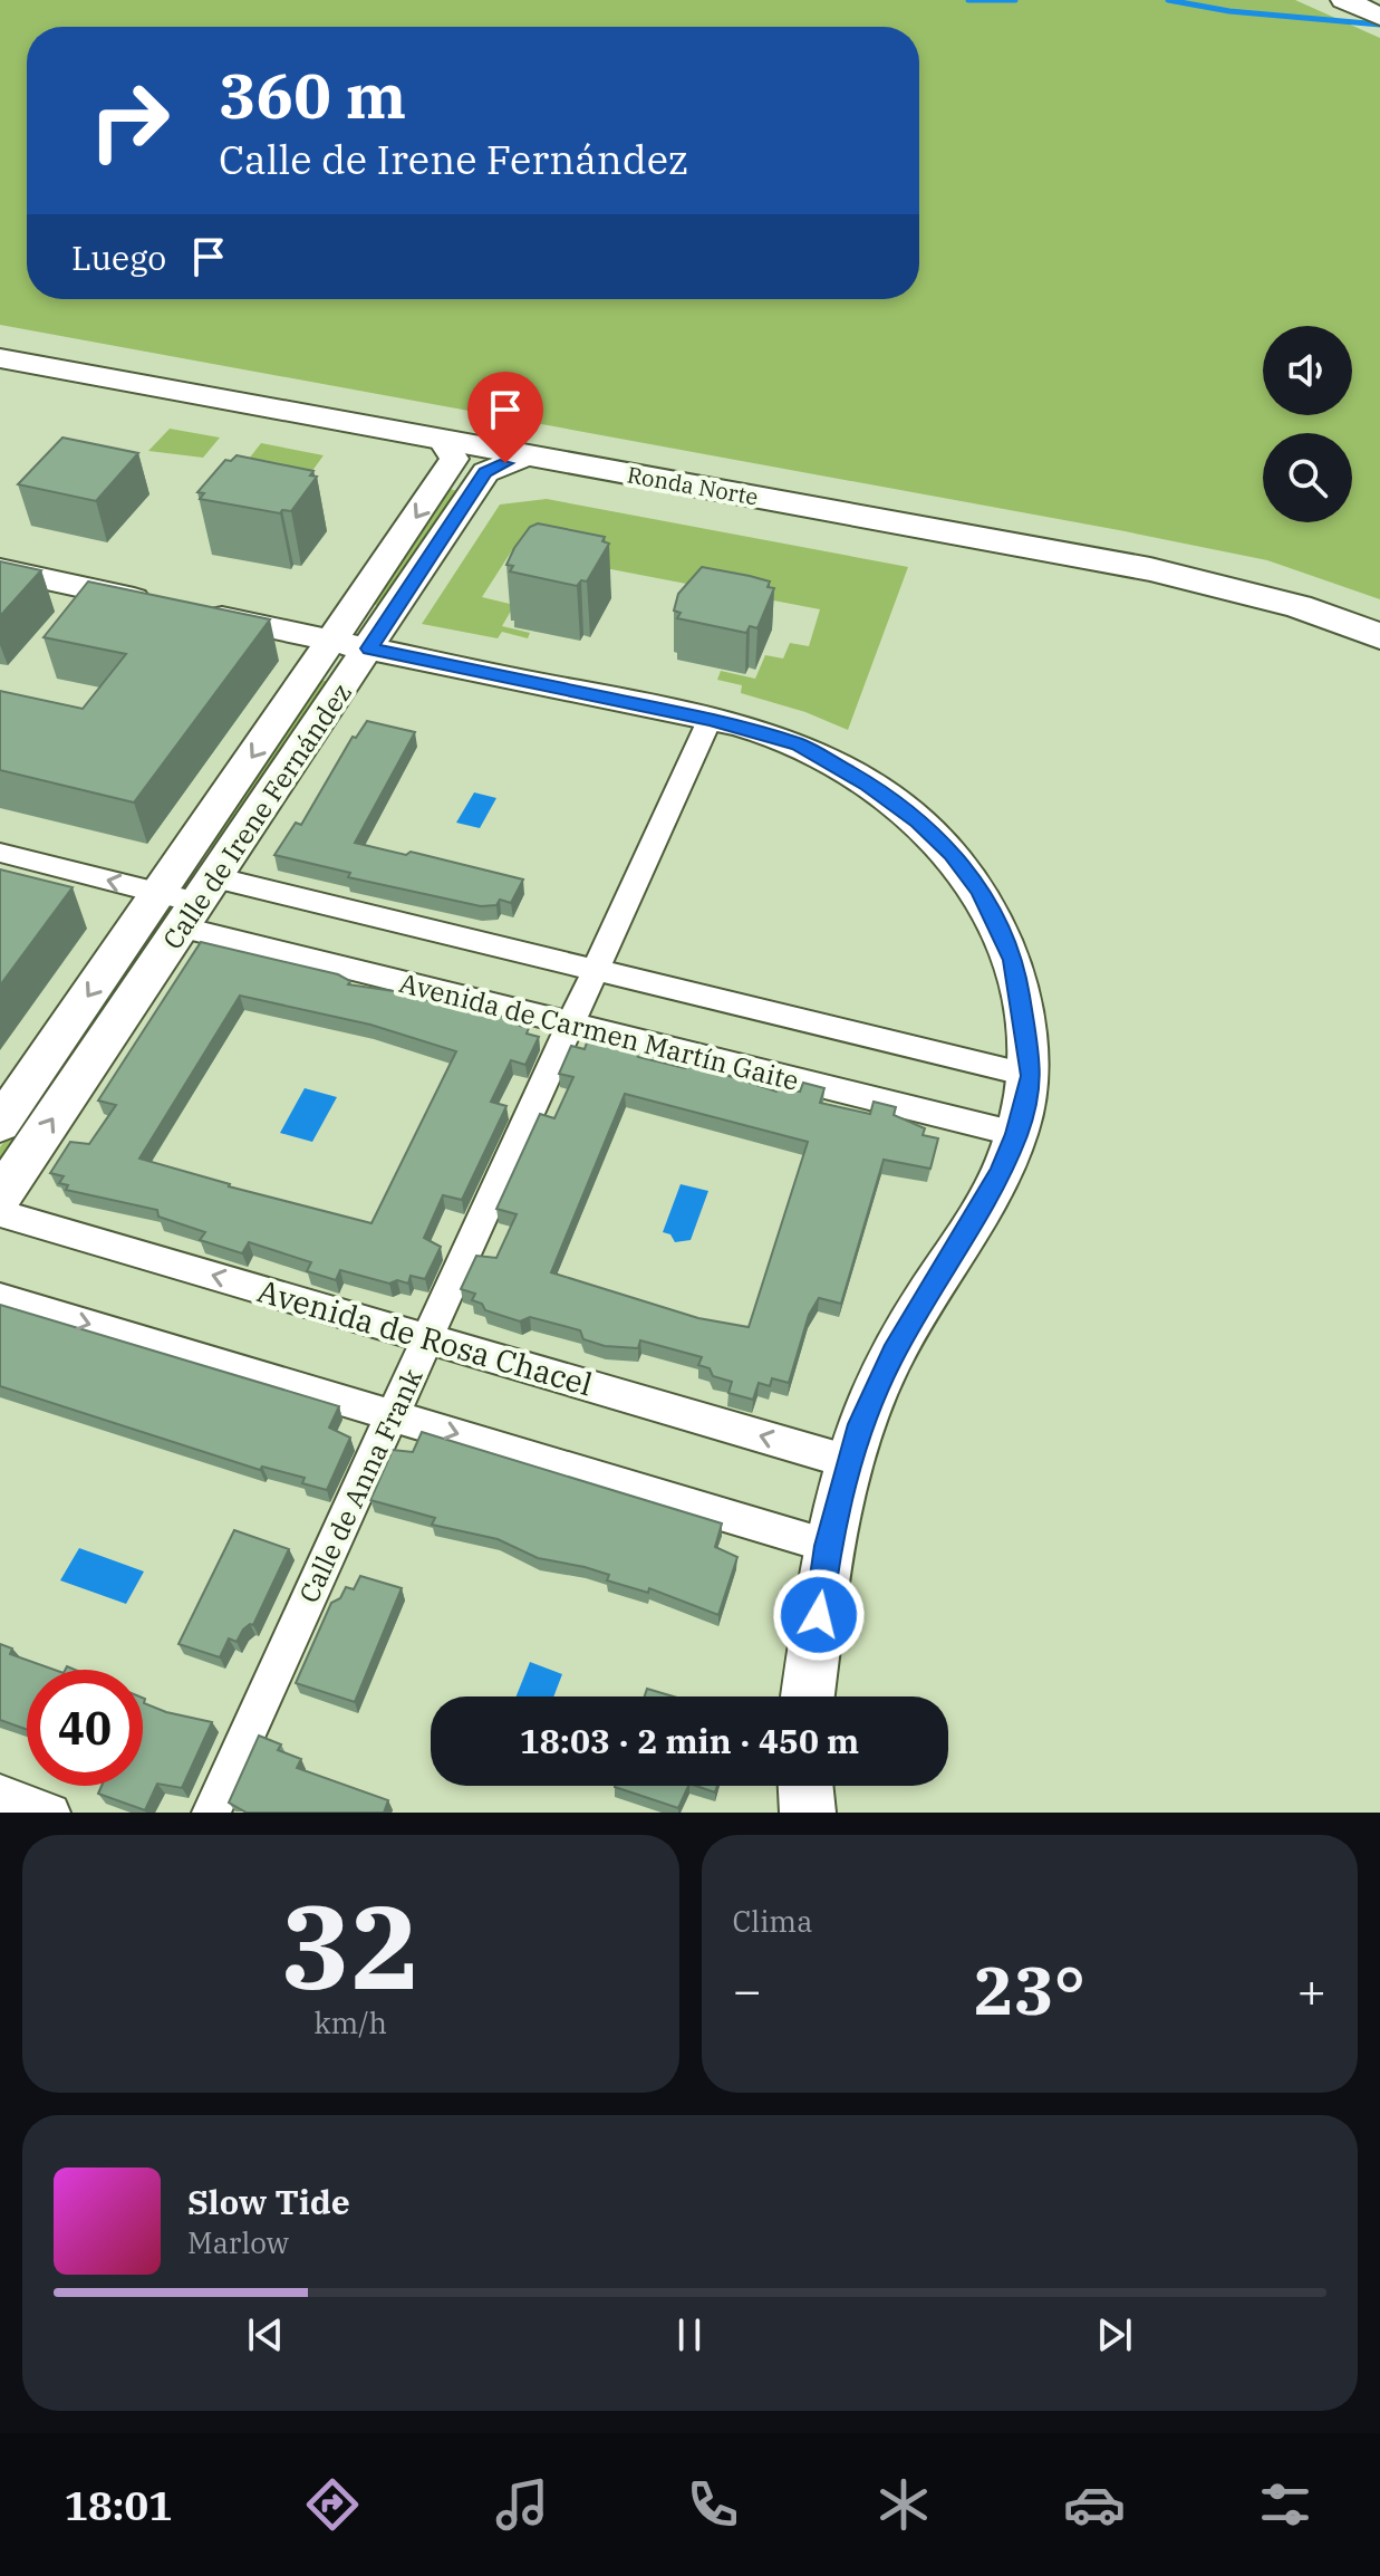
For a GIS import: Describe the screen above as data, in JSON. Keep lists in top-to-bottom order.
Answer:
{
  "streets": {
    "main road": ["Ronda Norte"],
    "street": [
      "Calle de Irene Fernández",
      "Avenida de Carmen Martín Gaite",
      "Avenida de Rosa Chacel",
      "Calle de Anna Frank"
    ]
  },
  "crossings": [
    ["Ronda Norte", "Calle de Irene Fernández"],
    ["Calle de Irene Fernández", "Avenida de Carmen Martín Gaite"],
    ["Avenida de Carmen Martín Gaite", "Calle de Anna Frank"],
    ["Avenida de Rosa Chacel", "Calle de Anna Frank"]
  ],
  "page": {
    "turn": ["360 m", "Calle de Irene Fernández"],
    "then": "Luego",
    "limit": "40",
    "trip": "18:03 · 2 min · 450 m",
    "tile": [
      ["32", "km/h"],
      "Clima"
    ],
    "heat": ["−", "23°", "+"],
    "song": ["Slow Tide", "Marlow"],
    "tabs": "18:01"
  }
}
